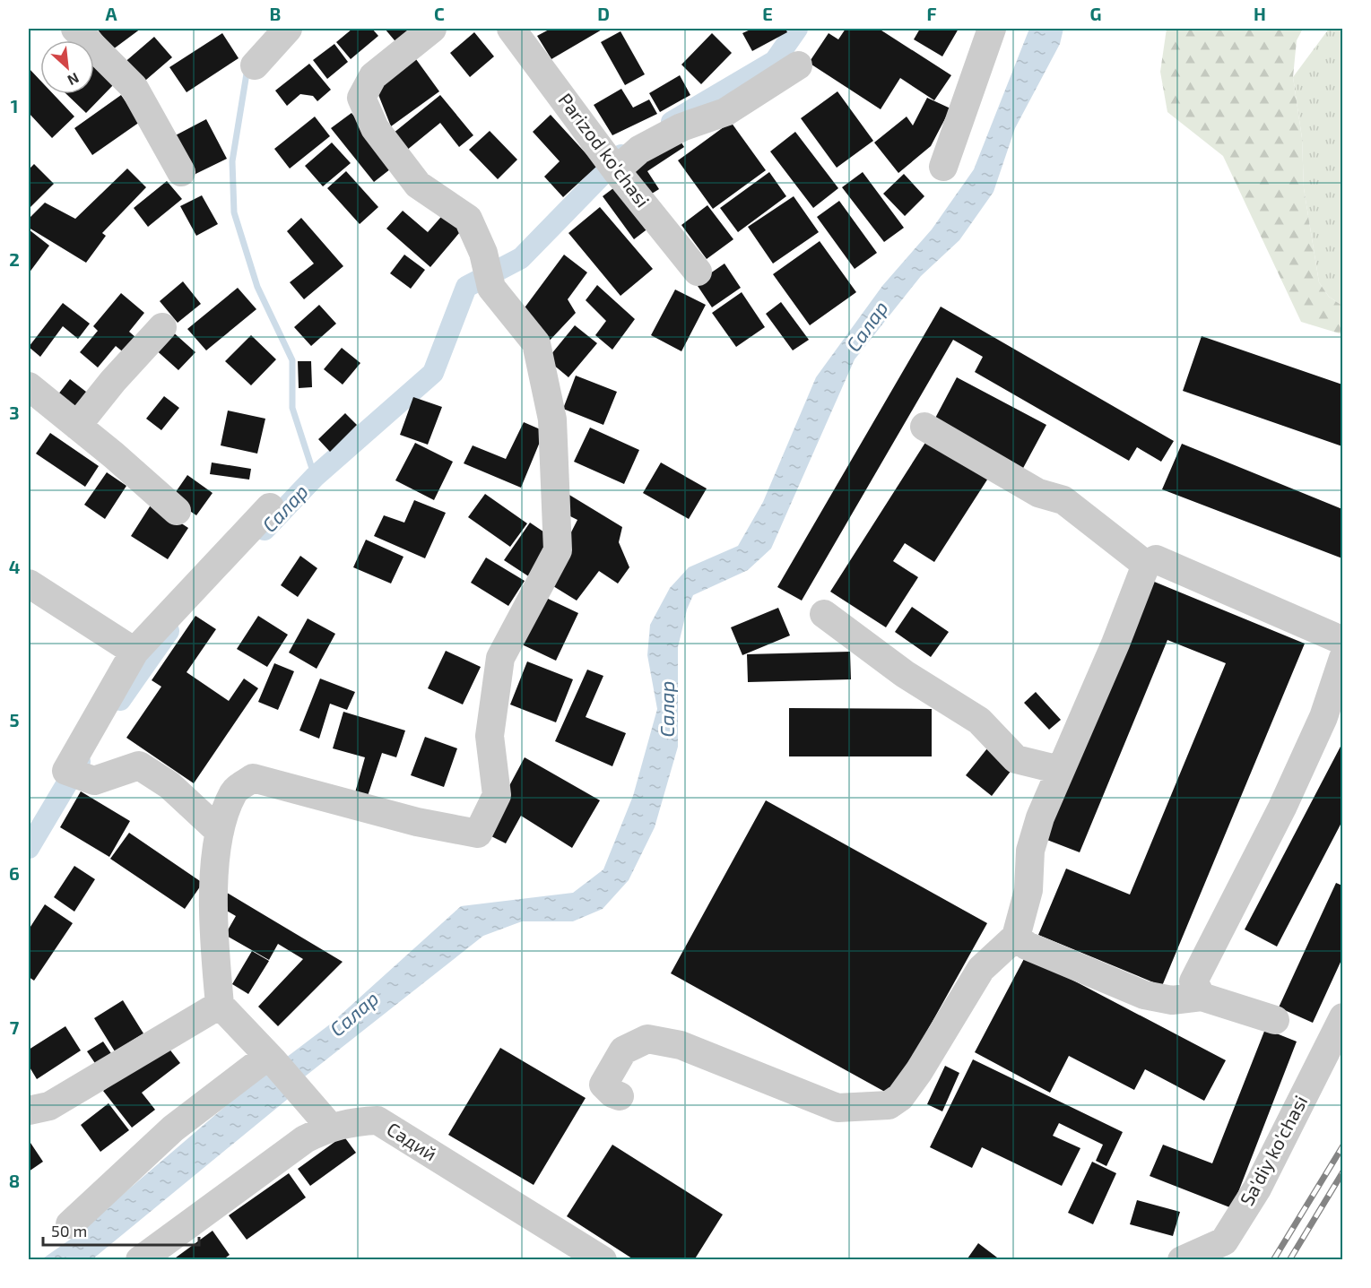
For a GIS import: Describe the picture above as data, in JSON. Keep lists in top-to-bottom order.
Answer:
{
  "streets": {
    "street": ["Parizod ko'chasi", "Садий", "Sa'diy ko'chasi"]
  },
  "water": ["Салар"],
  "scale_bar": "50 m",
  "north": "bottom right",
  "grid": {
    "columns": [
      "A",
      "B",
      "C",
      "D",
      "E",
      "F",
      "G",
      "H"
    ],
    "rows": [
      "1",
      "2",
      "3",
      "4",
      "5",
      "6",
      "7",
      "8"
    ]
  }
}
